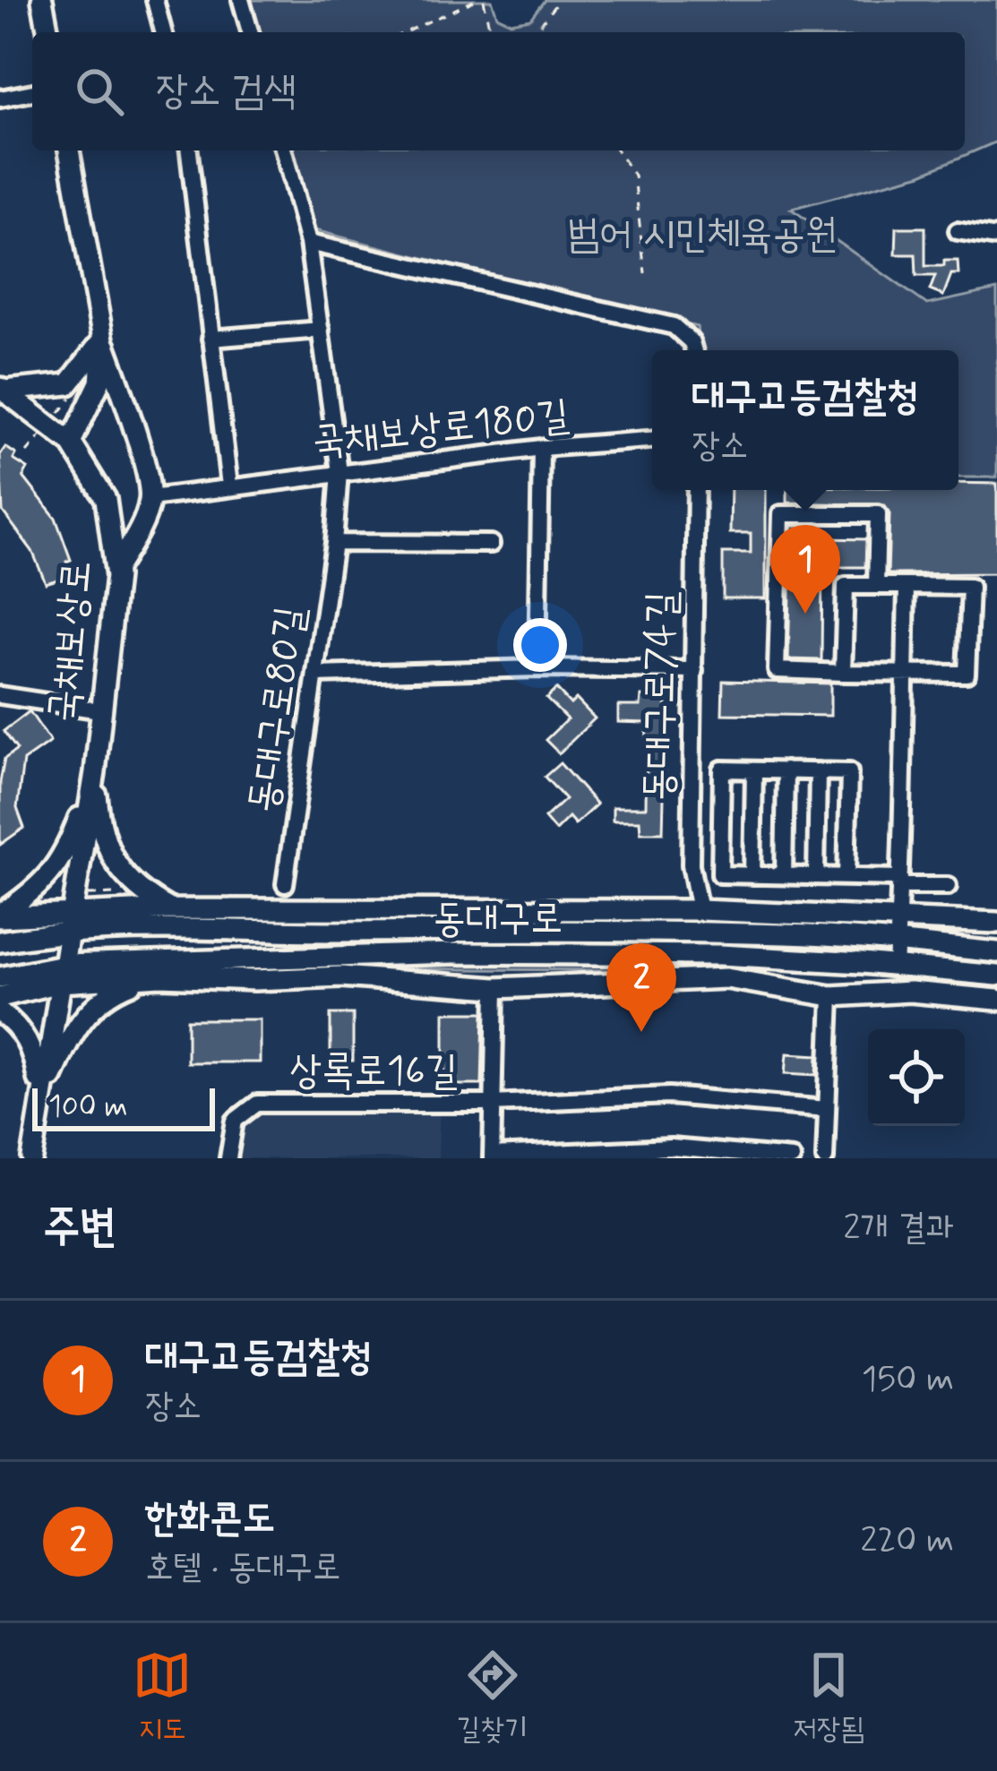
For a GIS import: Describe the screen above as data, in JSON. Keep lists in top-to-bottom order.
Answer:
{
  "streets": {
    "main road": ["국채보상로", "동대구로"],
    "street": [
      "국채보상로180길",
      "동대구로74길",
      "동대구로80길",
      "상록로16길"
    ]
  },
  "crossings": [
    ["국채보상로180길", "동대구로80길"],
    ["국채보상로", "동대구로"],
    ["동대구로74길", "동대구로"]
  ],
  "parks": ["범어 시민체육공원"],
  "scale_bar": "100 m",
  "page": {
    "search": "장소 검색",
    "popup": ["대구고등검찰청", "장소"],
    "pins": ["1", "2"],
    "scale": "100 m",
    "heading": ["주변", "2개 결과"],
    "list": [
      {
        "mark": "1",
        "name": "대구고등검찰청",
        "note": "장소",
        "value": "150 m"
      },
      {
        "mark": "2",
        "name": "한화콘도",
        "note": "호텔 · 동대구로",
        "value": "220 m"
      }
    ],
    "nav": ["지도", "길찾기", "저장됨"]
  }
}
